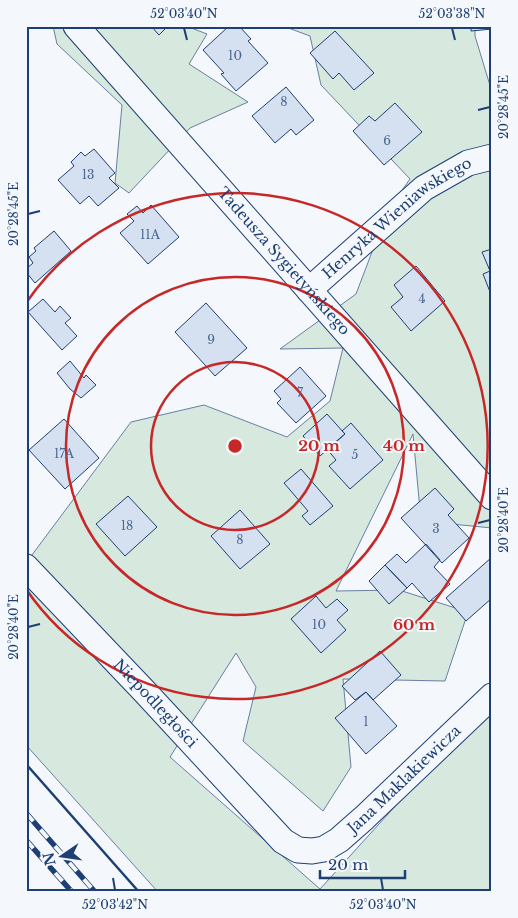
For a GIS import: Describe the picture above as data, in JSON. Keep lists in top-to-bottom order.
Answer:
{
  "streets": {
    "street": [
      "Henryka Wieniawskiego",
      "Tadeusza Sygietyńskiego",
      "Niepodległości",
      "Jana Maklakiewicza"
    ]
  },
  "crossings": [
    ["Henryka Wieniawskiego", "Tadeusza Sygietyńskiego"],
    ["Niepodległości", "Jana Maklakiewicza"]
  ],
  "house_numbers": [
    "10",
    "8",
    "6",
    "13",
    "11A",
    "4",
    "9",
    "7",
    "17A",
    "5",
    "18",
    "3",
    "8",
    "10",
    "1"
  ],
  "scale_bar": "20 m",
  "north": "left",
  "coordinates": [
    "52°03'40\"N",
    "52°03'38\"N",
    "20°28'45\"E",
    "20°28'40\"E",
    "52°03'42\"N"
  ],
  "rings": ["20 m", "40 m", "60 m"]
}
